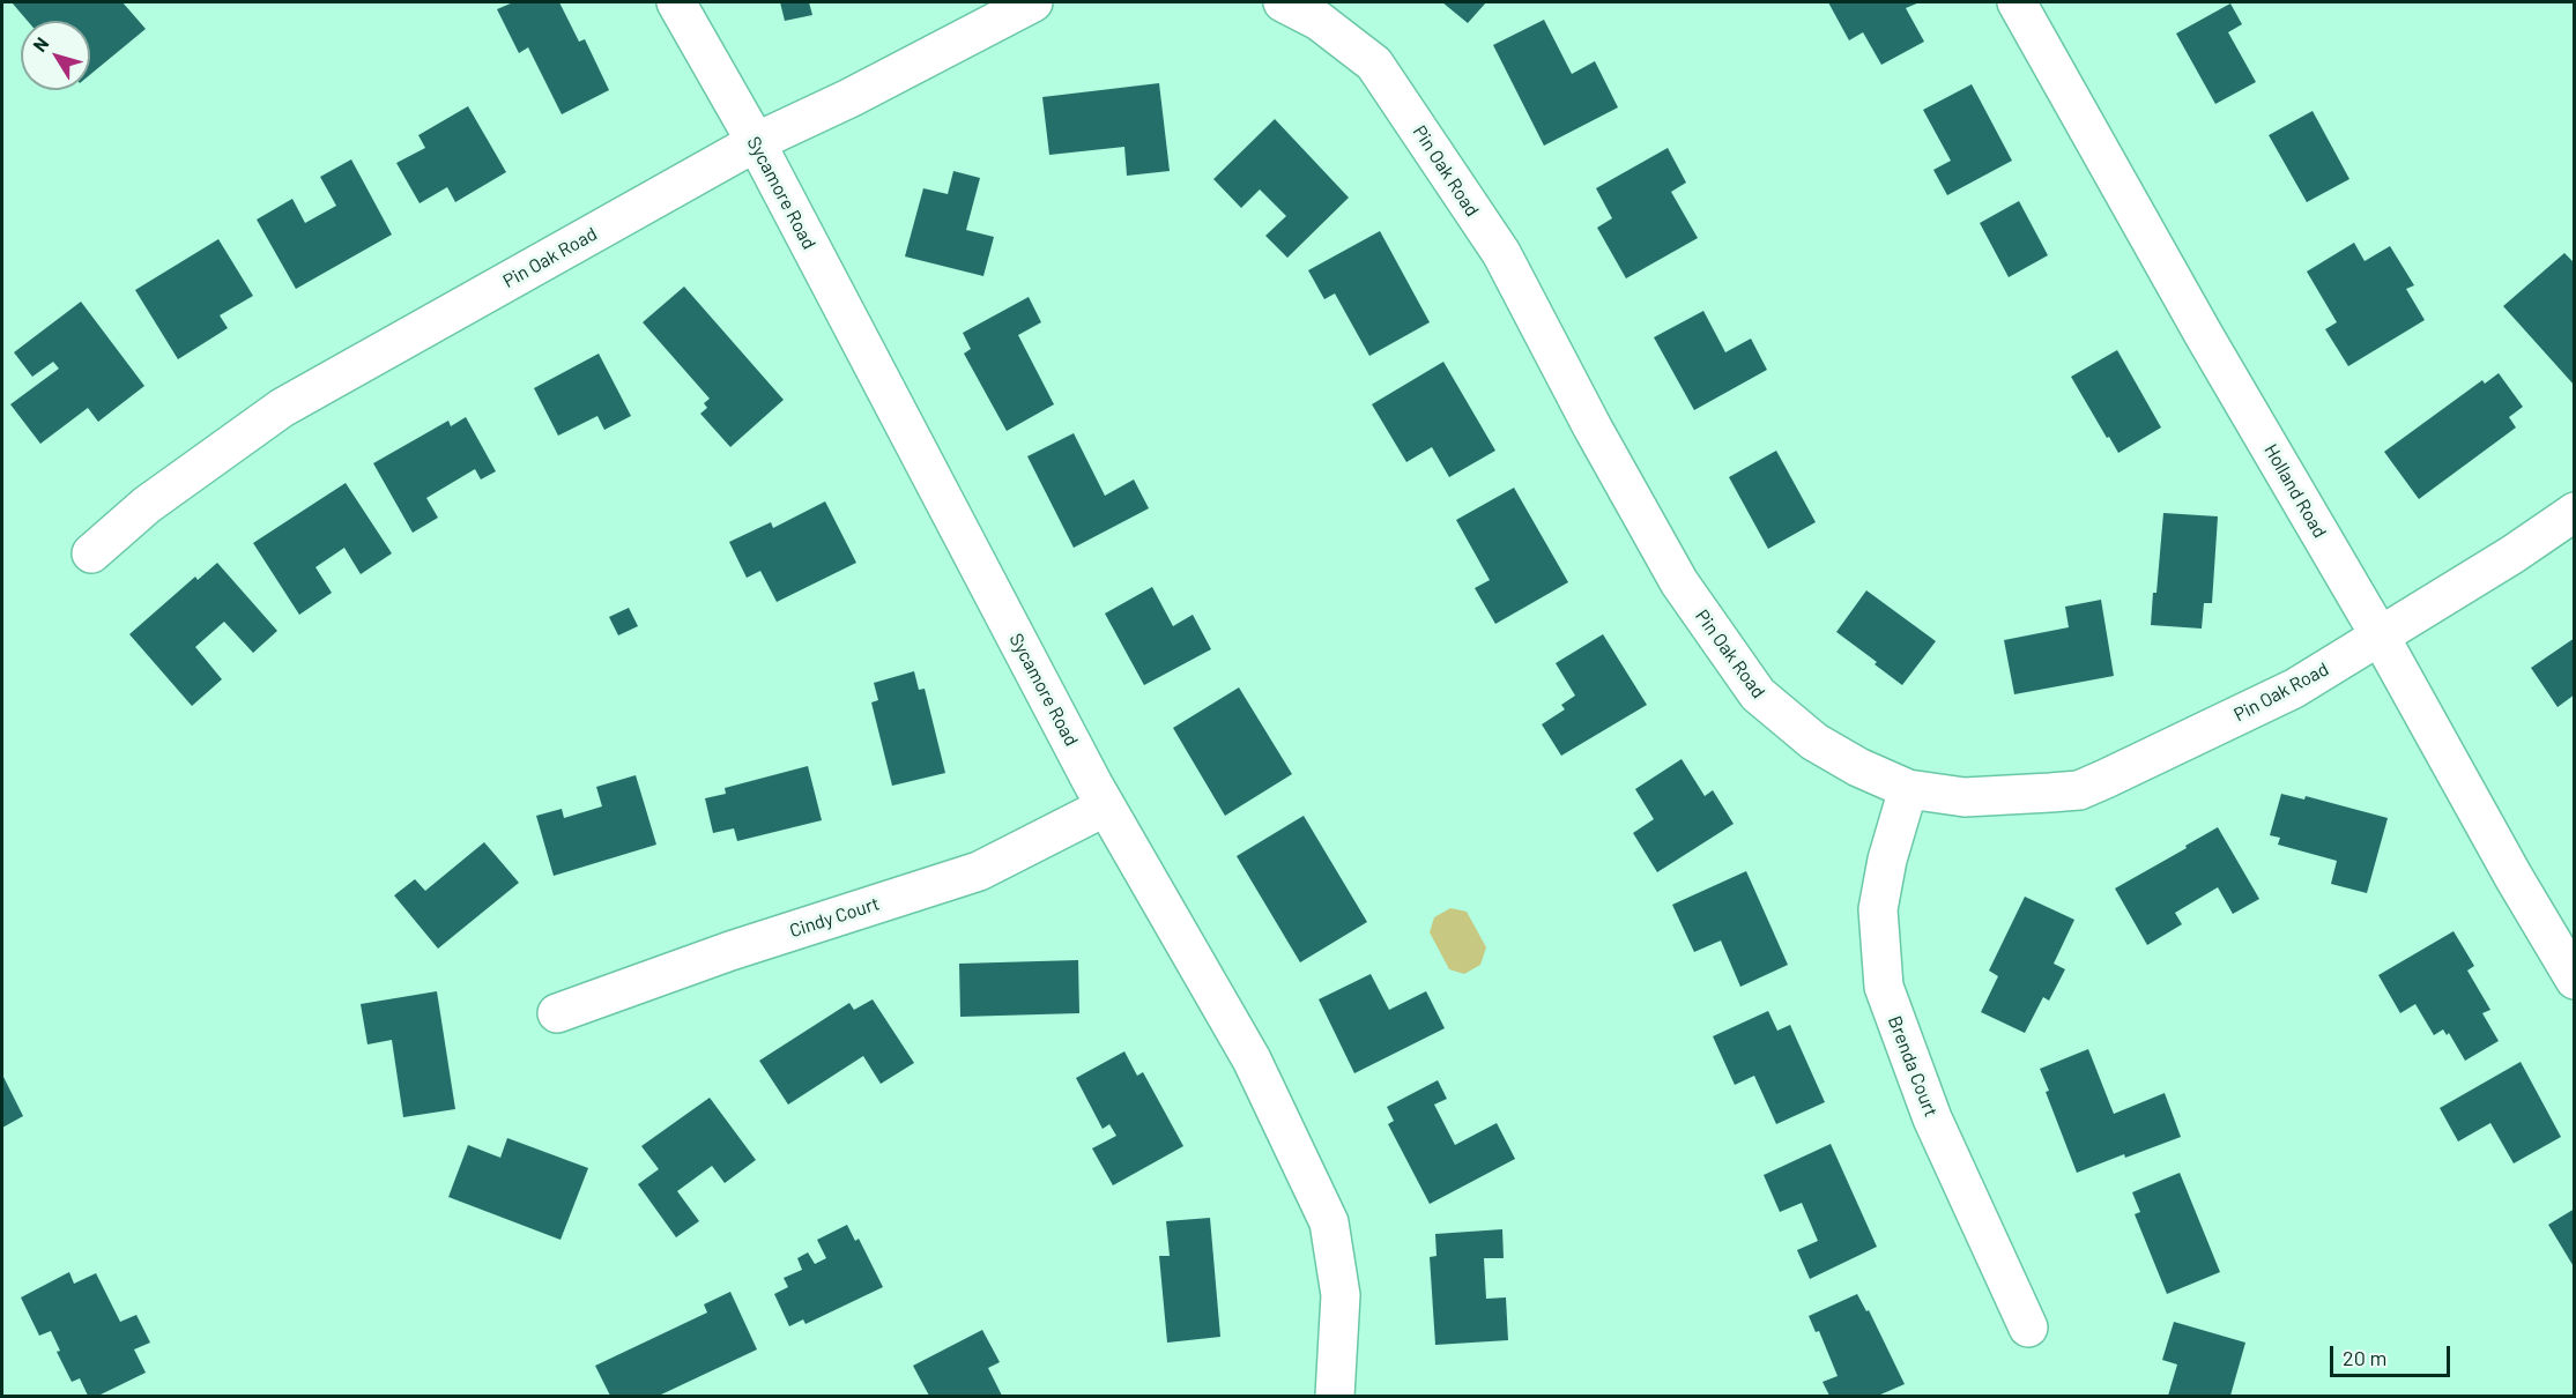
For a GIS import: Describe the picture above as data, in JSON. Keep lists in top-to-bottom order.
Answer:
{
  "streets": {
    "street": [
      "Pin Oak Road",
      "Sycamore Road",
      "Holland Road",
      "Cindy Court",
      "Brenda Court"
    ]
  },
  "crossings": [
    ["Pin Oak Road", "Sycamore Road"],
    ["Pin Oak Road", "Holland Road"],
    ["Pin Oak Road", "Brenda Court"],
    ["Sycamore Road", "Cindy Court"]
  ],
  "scale_bar": "20 m",
  "north": "top left"
}
